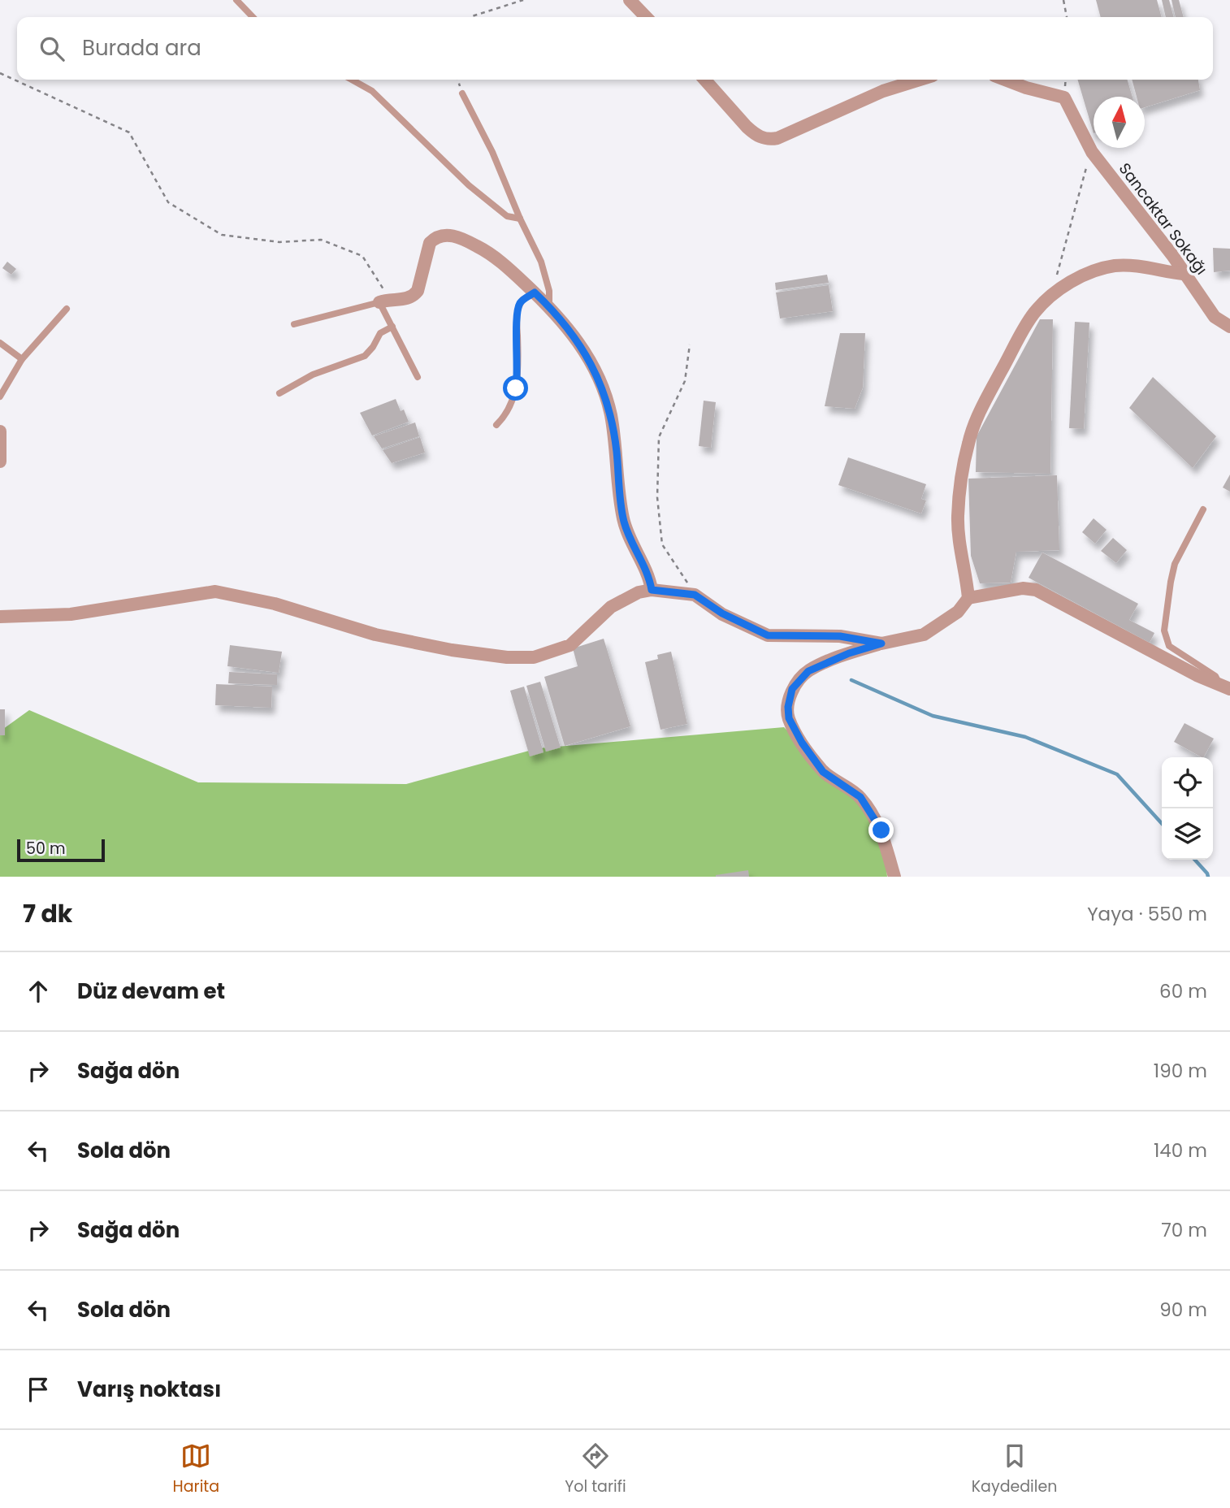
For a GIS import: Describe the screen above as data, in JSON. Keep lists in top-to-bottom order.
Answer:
{
  "streets": {
    "street": ["Sancaktar Sokağı"]
  },
  "scale_bar": "50 m",
  "north": "top",
  "page": {
    "search": "Burada ara",
    "scale": "50 m",
    "heading": ["7 dk", "Yaya · 550 m"],
    "list": [
      ["Düz devam et", "60 m"],
      ["Sağa dön", "190 m"],
      ["Sola dön", "140 m"],
      ["Sağa dön", "70 m"],
      ["Sola dön", "90 m"],
      "Varış noktası"
    ],
    "nav": ["Harita", "Yol tarifi", "Kaydedilen"]
  }
}
